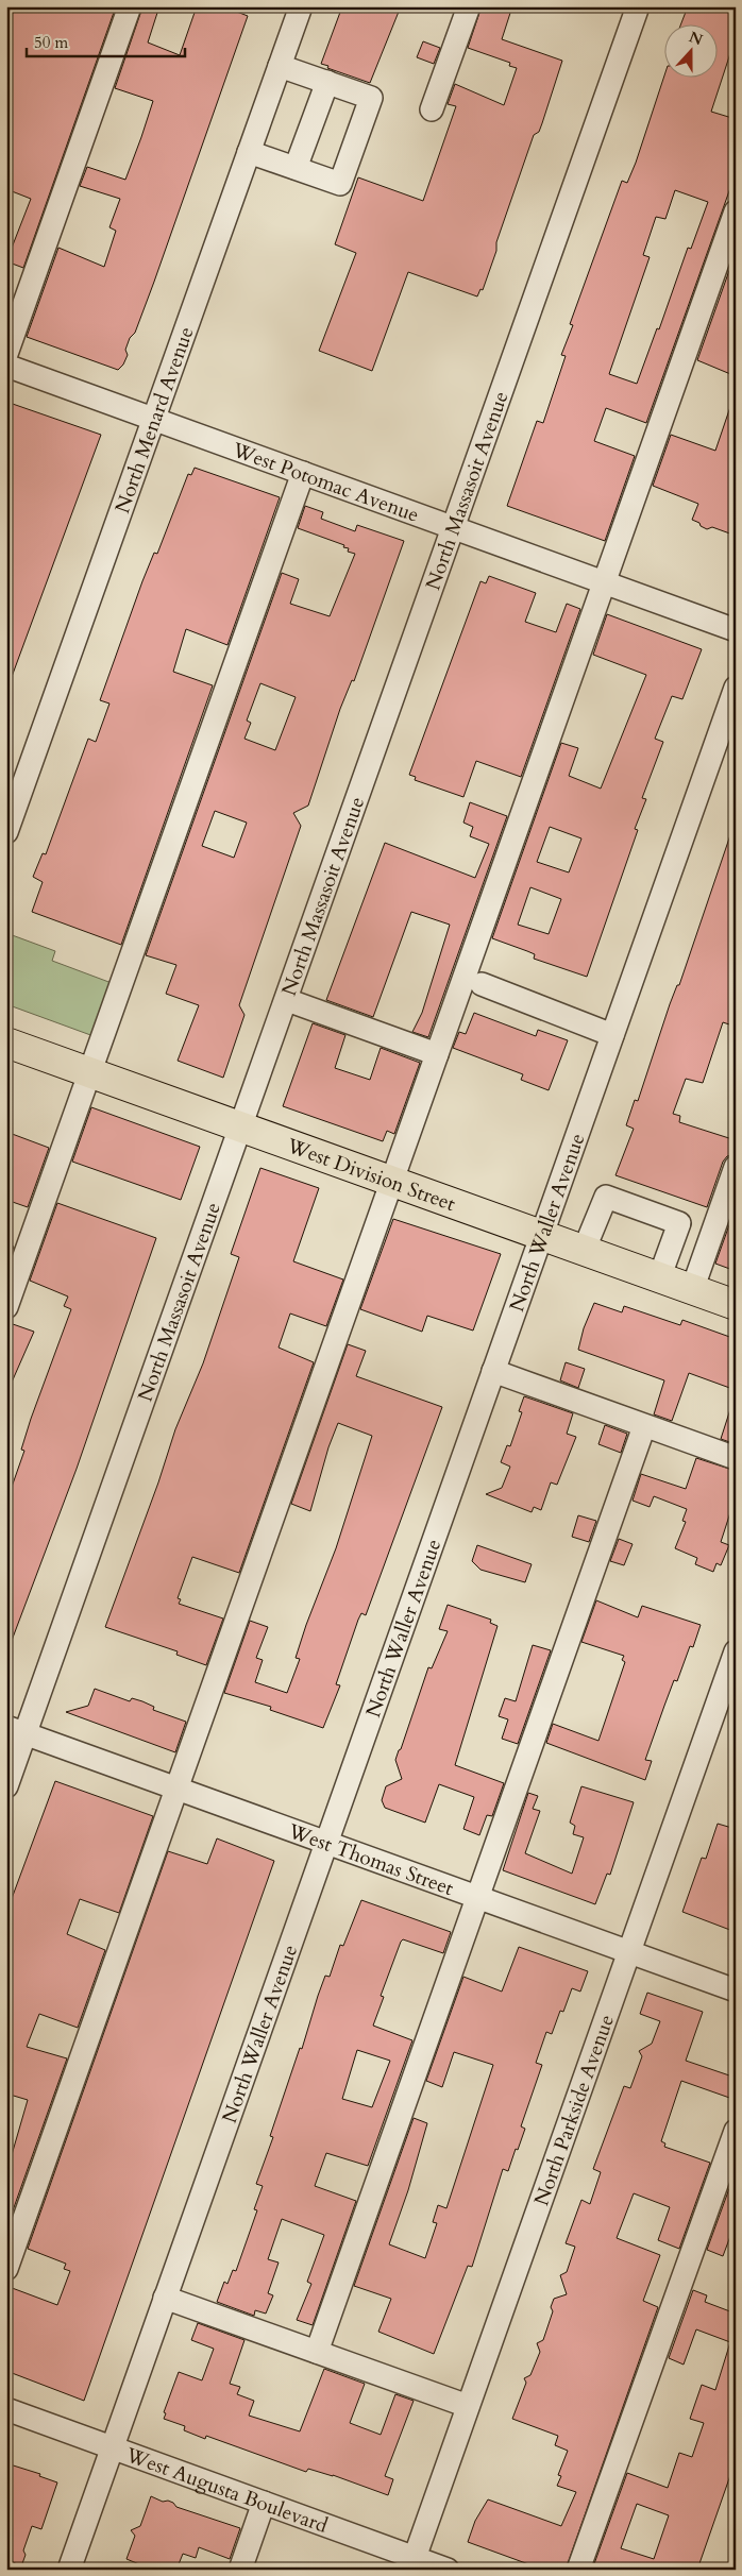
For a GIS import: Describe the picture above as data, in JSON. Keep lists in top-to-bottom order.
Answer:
{
  "streets": {
    "main road": ["West Division Street"],
    "street": [
      "North Menard Avenue",
      "West Potomac Avenue",
      "North Massasoit Avenue",
      "North Waller Avenue",
      "West Thomas Street",
      "North Parkside Avenue",
      "West Augusta Boulevard"
    ]
  },
  "crossings": [
    ["North Menard Avenue", "West Potomac Avenue"],
    ["West Potomac Avenue", "North Massasoit Avenue"],
    ["North Massasoit Avenue", "West Division Street"],
    ["North Massasoit Avenue", "West Thomas Street"],
    ["West Division Street", "North Waller Avenue"],
    ["North Waller Avenue", "West Thomas Street"],
    ["North Waller Avenue", "West Augusta Boulevard"],
    ["West Thomas Street", "North Parkside Avenue"],
    ["North Parkside Avenue", "West Augusta Boulevard"]
  ],
  "scale_bar": "50 m",
  "north": "top"
}
